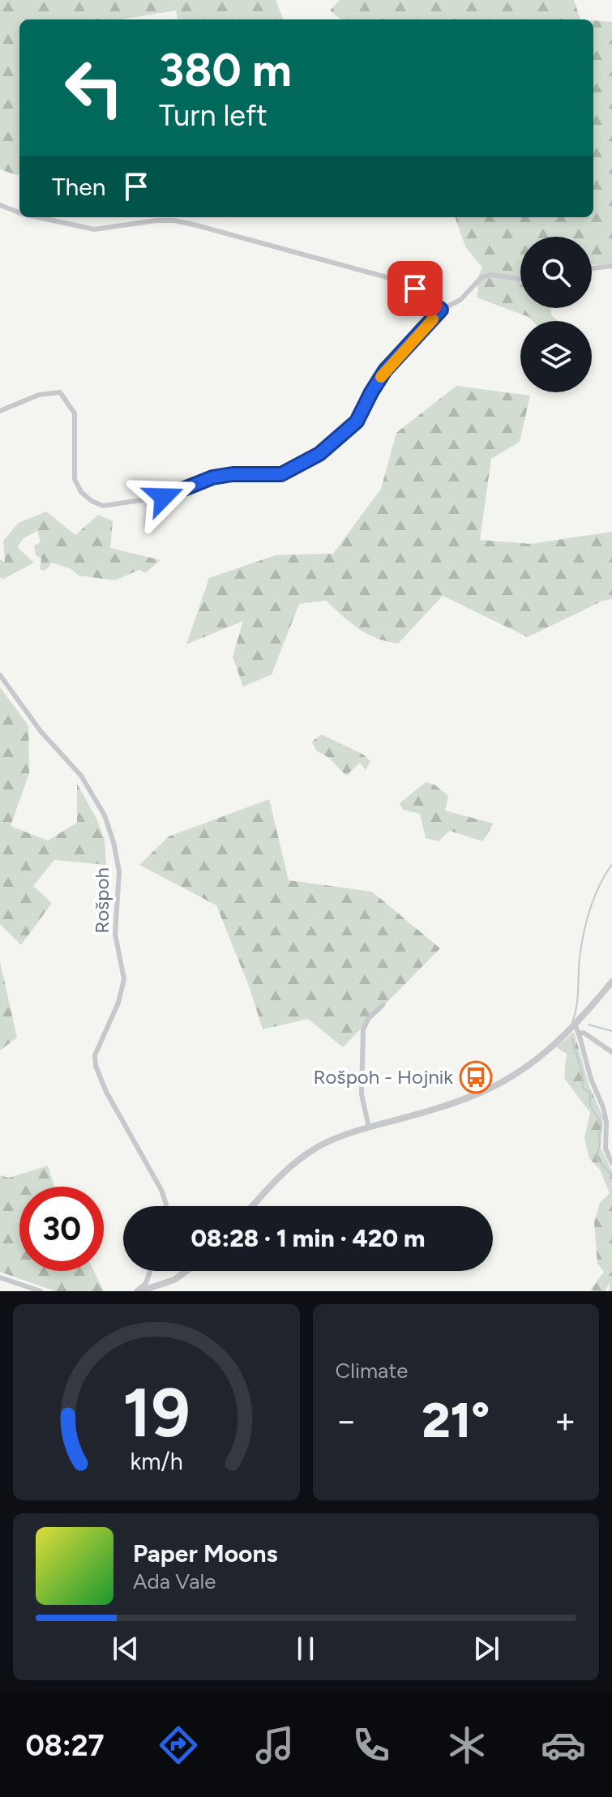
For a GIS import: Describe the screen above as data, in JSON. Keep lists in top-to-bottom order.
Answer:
{
  "streets": {
    "street": ["Rošpoh"]
  },
  "places": {
    "bus stop": ["Rošpoh - Hojnik"]
  },
  "page": {
    "turn": ["380 m", "Turn left"],
    "then": "Then",
    "limit": "30",
    "trip": "08:28 · 1 min · 420 m",
    "tile": "Climate",
    "heat": ["−", "21°", "+"],
    "song": ["Paper Moons", "Ada Vale"],
    "tabs": "08:27",
    "gauge": ["19", "km/h"]
  }
}
